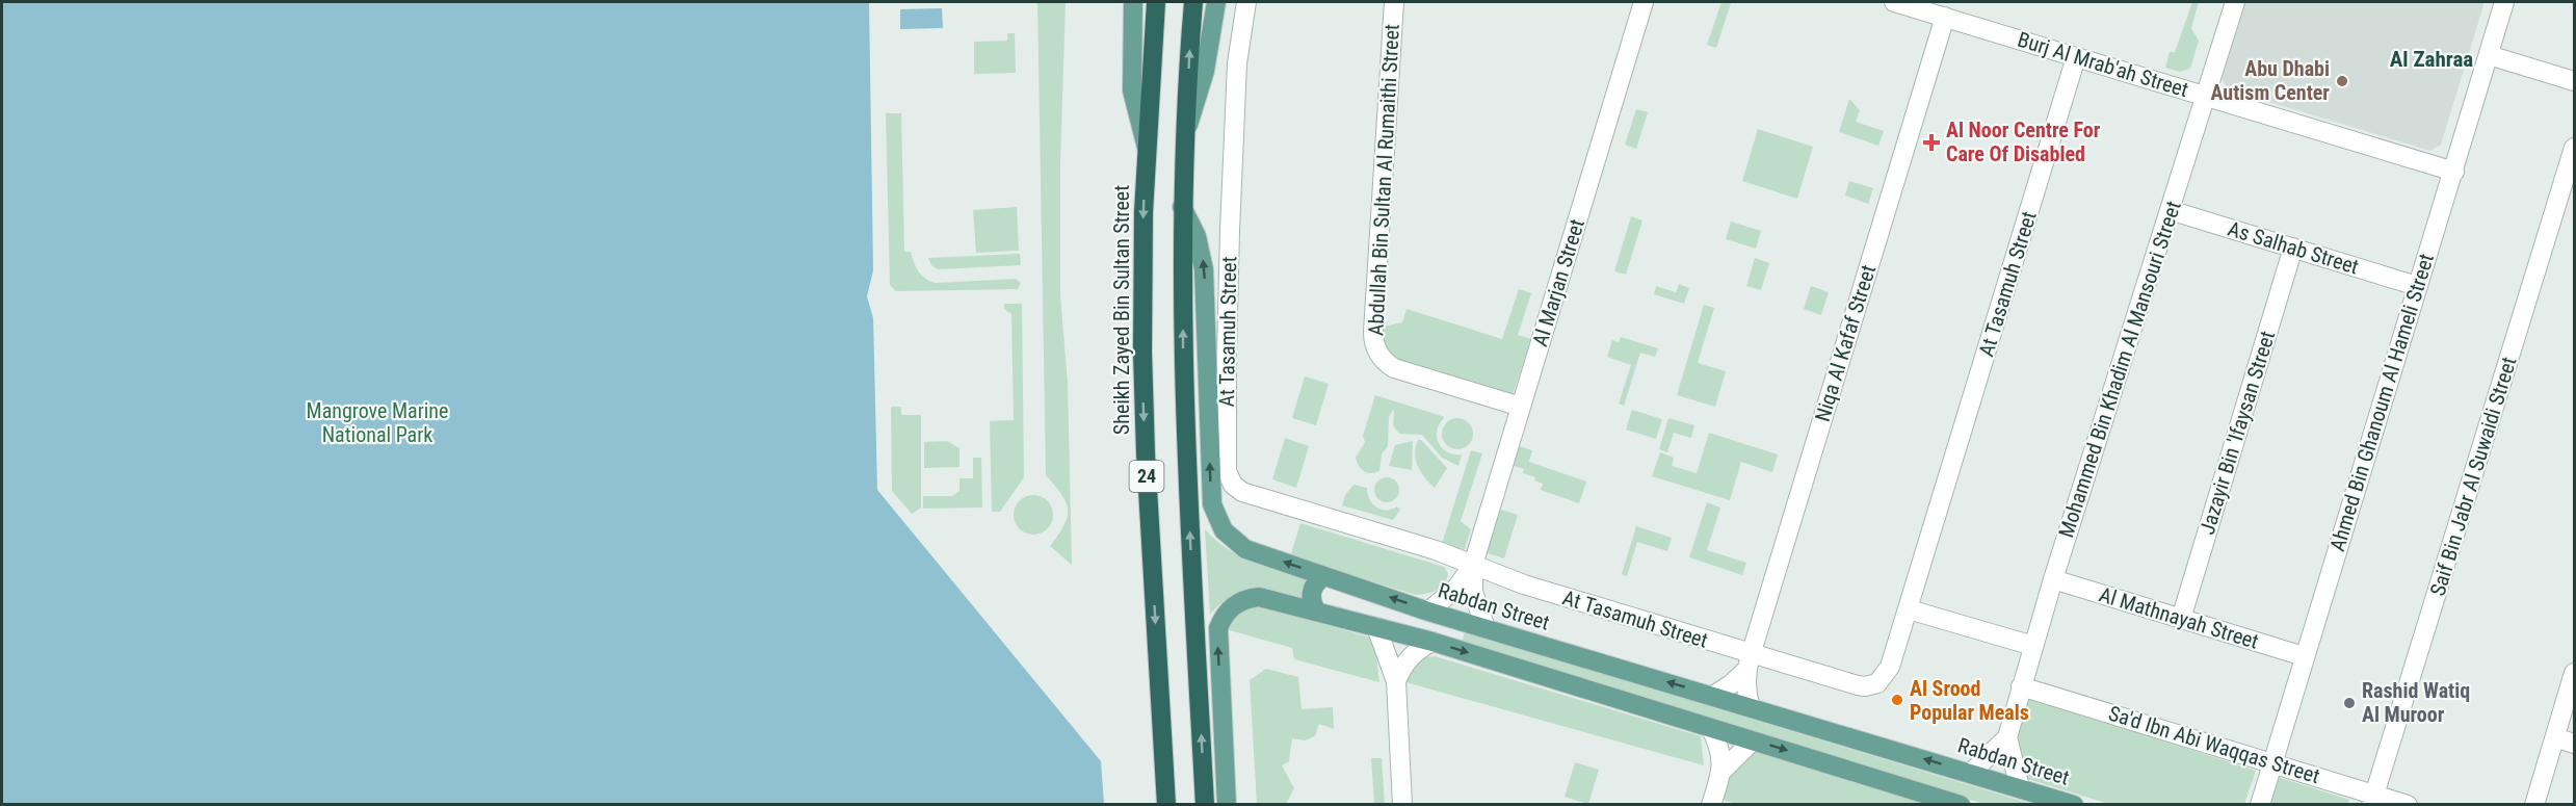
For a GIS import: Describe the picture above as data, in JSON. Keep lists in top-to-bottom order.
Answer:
{
  "streets": {
    "highway": ["Sheikh Zayed Bin Sultan Street", "24"],
    "main road": ["Rabdan Street"],
    "street": [
      "Burj Al Mrab'ah Street",
      "Abdullah Bin Sultan Al Rumaithi Street",
      "As Salhab Street",
      "Al Marjan Street",
      "At Tasamuh Street",
      "Niqa Al Kafaf Street",
      "Mohammed Bin Khadim Al Mansouri Street",
      "Ahmed Bin Ghanoum Al Hameli Street",
      "Jazayir Bin 'Ifaysan Street",
      "Saif Bin Jabr Al Suwaidi Street",
      "Al Mathnayah Street",
      "Sa'd Ibn Abi Waqqas Street"
    ]
  },
  "crossings": [
    ["Burj Al Mrab'ah Street", "At Tasamuh Street"],
    ["Burj Al Mrab'ah Street", "Niqa Al Kafaf Street"],
    ["Burj Al Mrab'ah Street", "Mohammed Bin Khadim Al Mansouri Street"],
    ["Burj Al Mrab'ah Street", "Ahmed Bin Ghanoum Al Hameli Street"],
    ["Abdullah Bin Sultan Al Rumaithi Street", "Al Marjan Street"],
    ["As Salhab Street", "Mohammed Bin Khadim Al Mansouri Street"],
    ["As Salhab Street", "Ahmed Bin Ghanoum Al Hameli Street"],
    ["As Salhab Street", "Jazayir Bin 'Ifaysan Street"],
    ["Al Marjan Street", "At Tasamuh Street"],
    ["Al Marjan Street", "Rabdan Street"],
    ["At Tasamuh Street", "Niqa Al Kafaf Street"],
    ["Niqa Al Kafaf Street", "Rabdan Street"],
    ["Mohammed Bin Khadim Al Mansouri Street", "Rabdan Street"],
    ["Mohammed Bin Khadim Al Mansouri Street", "Al Mathnayah Street"],
    ["Mohammed Bin Khadim Al Mansouri Street", "Sa'd Ibn Abi Waqqas Street"],
    ["Ahmed Bin Ghanoum Al Hameli Street", "Al Mathnayah Street"],
    ["Ahmed Bin Ghanoum Al Hameli Street", "Sa'd Ibn Abi Waqqas Street"],
    ["Jazayir Bin 'Ifaysan Street", "Al Mathnayah Street"],
    ["24", "Rabdan Street"],
    ["Saif Bin Jabr Al Suwaidi Street", "Sa'd Ibn Abi Waqqas Street"]
  ],
  "districts": ["Al Zahraa"],
  "parks": ["Mangrove Marine National Park"],
  "places": {
    "other": ["Abu Dhabi Autism Center", "Al Srood Popular Meals", "Rashid Watiq Al Muroor"],
    "health": ["Al Noor Centre For Care Of Disabled"]
  }
}
